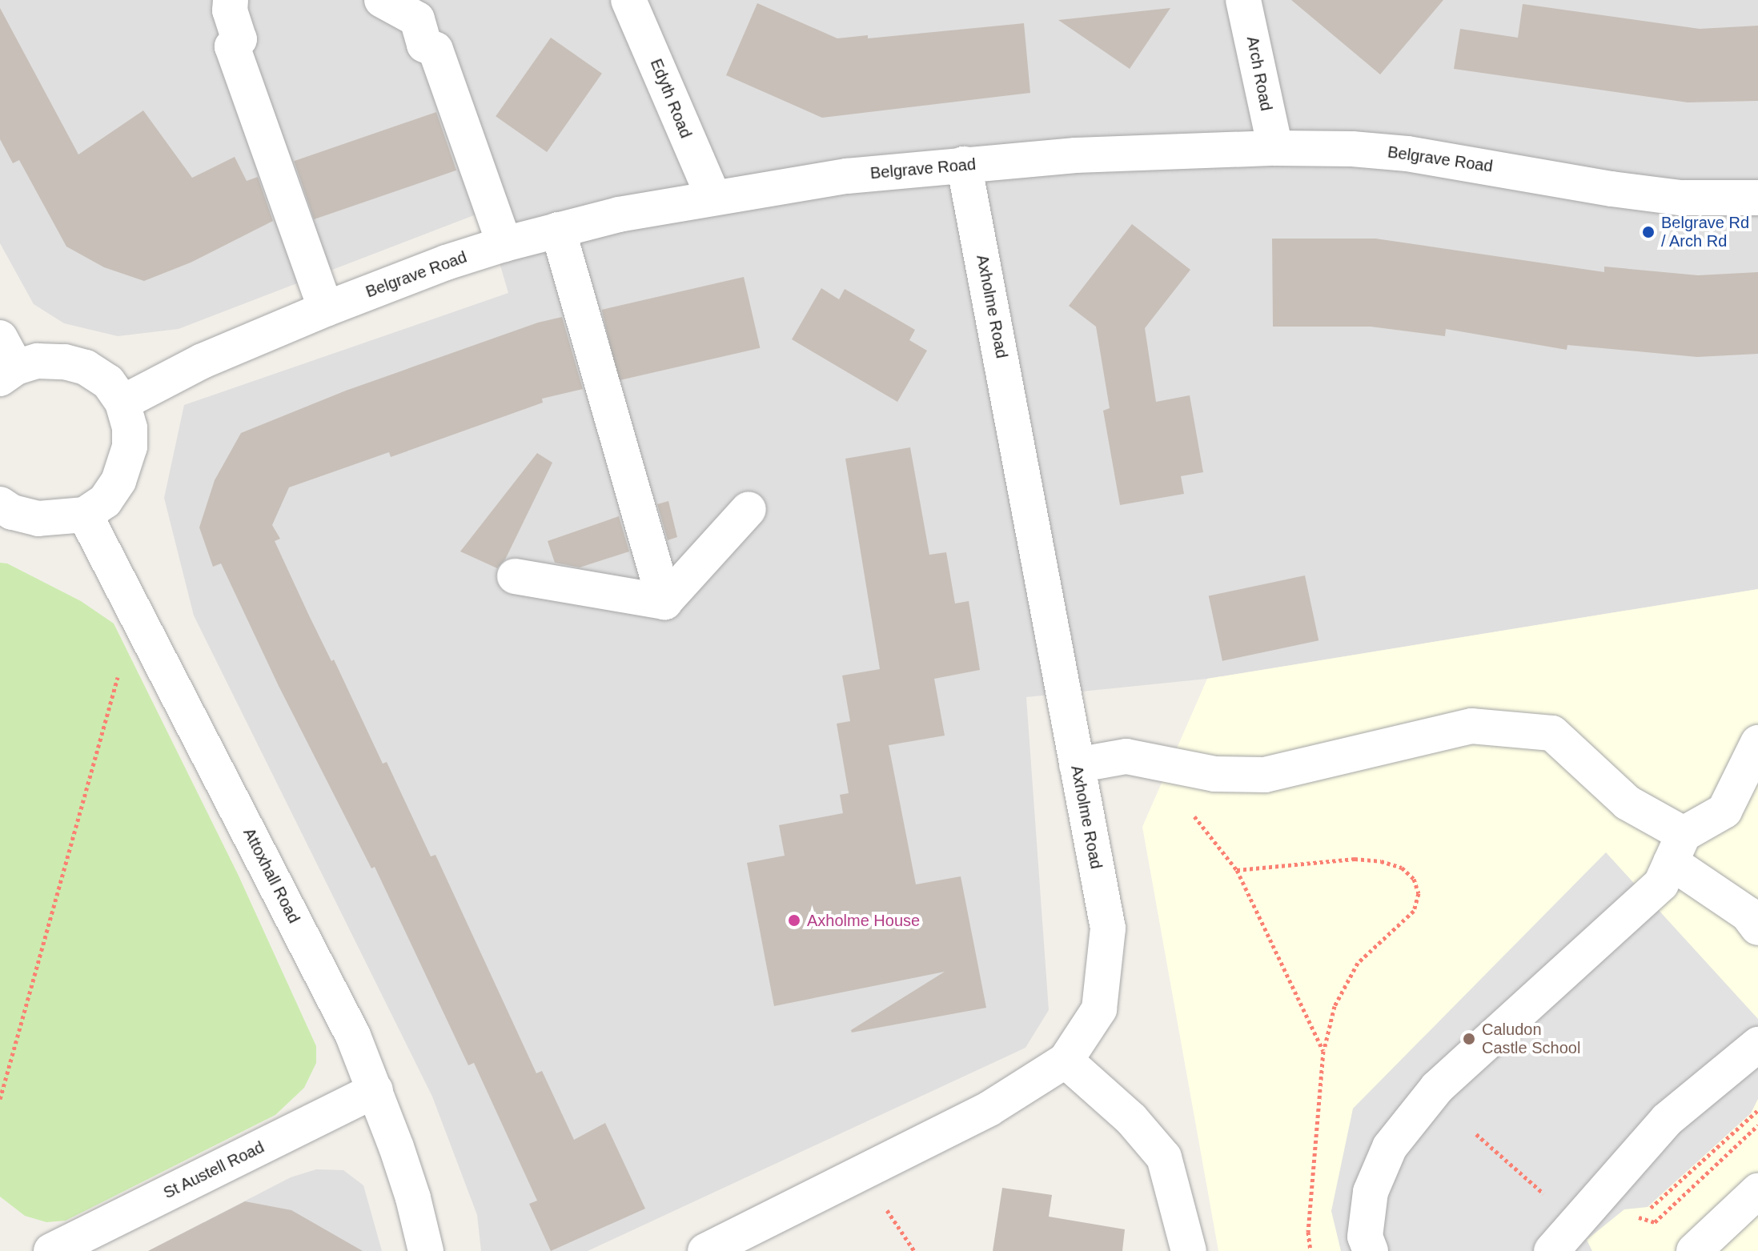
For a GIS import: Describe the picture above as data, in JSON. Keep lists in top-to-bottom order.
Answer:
{
  "streets": {
    "street": [
      "Arch Road",
      "Edyth Road",
      "Belgrave Road",
      "Axholme Road",
      "Attoxhall Road",
      "St Austell Road"
    ]
  },
  "crossings": [
    ["Arch Road", "Belgrave Road"],
    ["Edyth Road", "Belgrave Road"],
    ["Belgrave Road", "Axholme Road"],
    ["Attoxhall Road", "St Austell Road"]
  ],
  "places": ["Belgrave Rd / Arch Rd", "Axholme House", "Caludon Castle School"]
}
